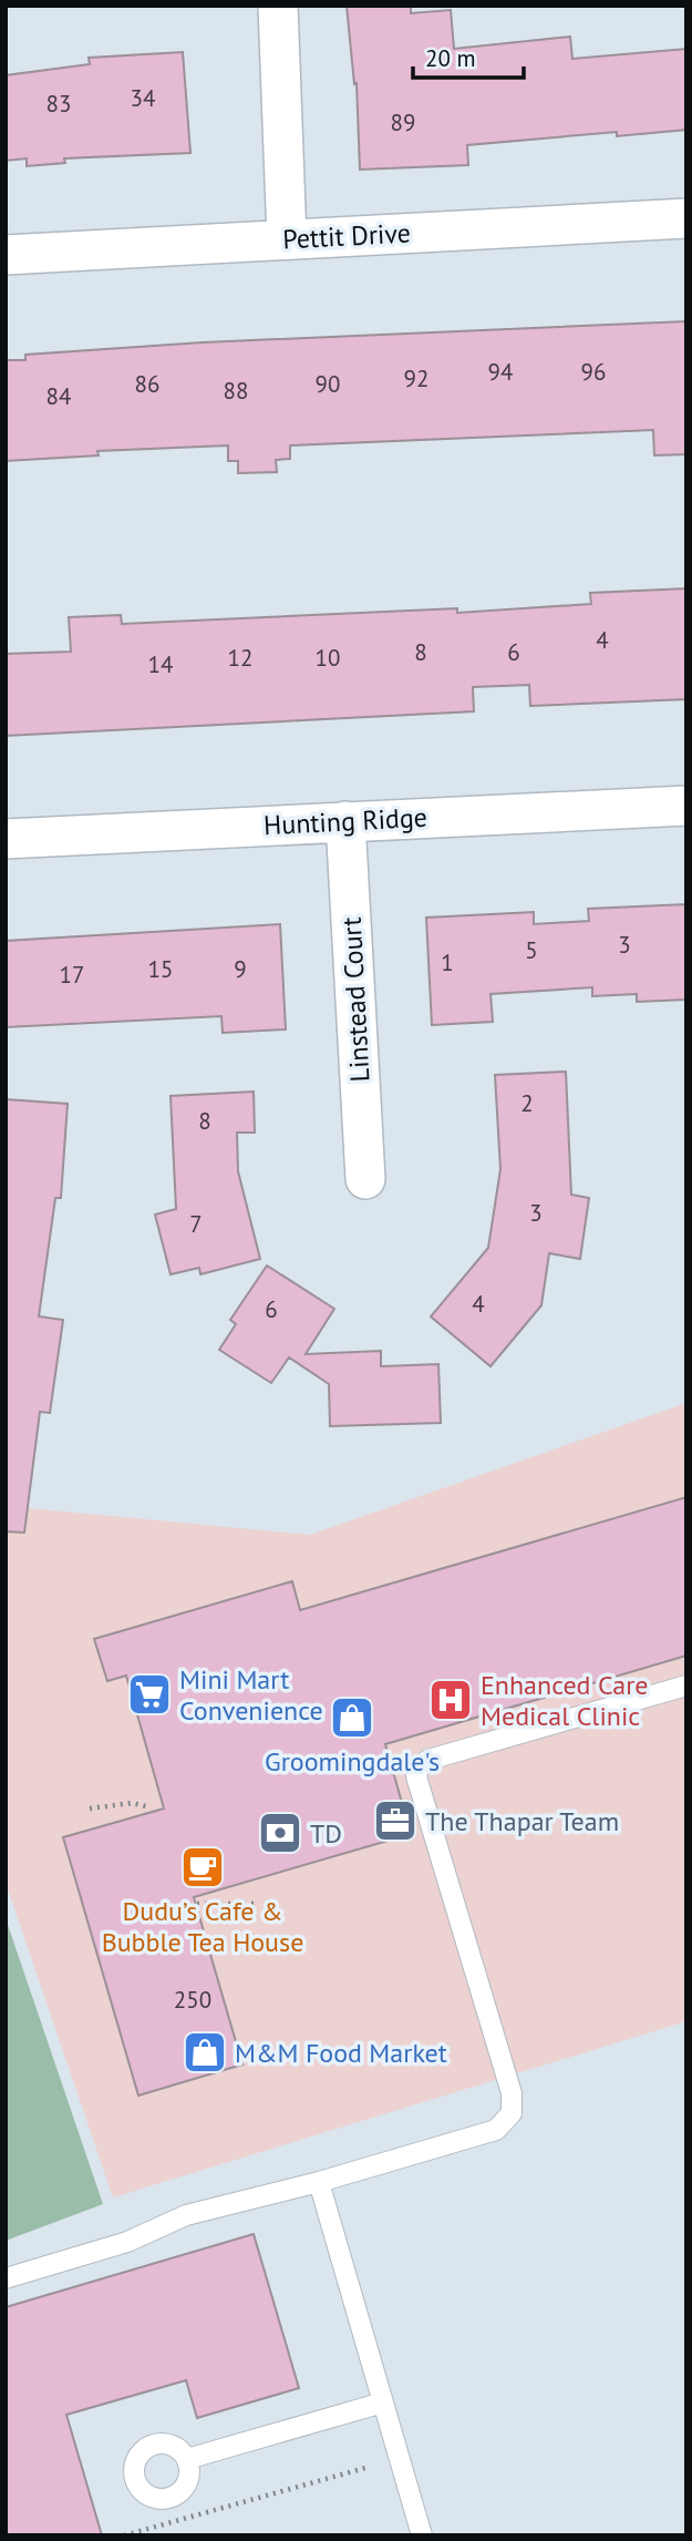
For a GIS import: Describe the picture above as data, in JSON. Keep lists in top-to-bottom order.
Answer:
{
  "streets": {
    "street": ["Pettit Drive", "Hunting Ridge", "Linstead Court"]
  },
  "crossings": [
    ["Hunting Ridge", "Linstead Court"]
  ],
  "places": {
    "supermarket": ["Mini Mart Convenience"],
    "hospital": ["Enhanced Care Medical Clinic"],
    "shop": ["Groomingdale's", "M&M Food Market"],
    "office": ["The Thapar Team"],
    "bank": ["TD"],
    "cafe": ["Dudu’s Cafe & Bubble Tea House"]
  },
  "house_numbers": [
    "34",
    "83",
    "89",
    "94",
    "96",
    "92",
    "86",
    "90",
    "88",
    "84",
    "4",
    "8",
    "6",
    "12",
    "10",
    "14",
    "3",
    "5",
    "1",
    "15",
    "9",
    "17",
    "2",
    "8",
    "3",
    "7",
    "4",
    "6",
    "250"
  ],
  "scale_bar": "20 m"
}
